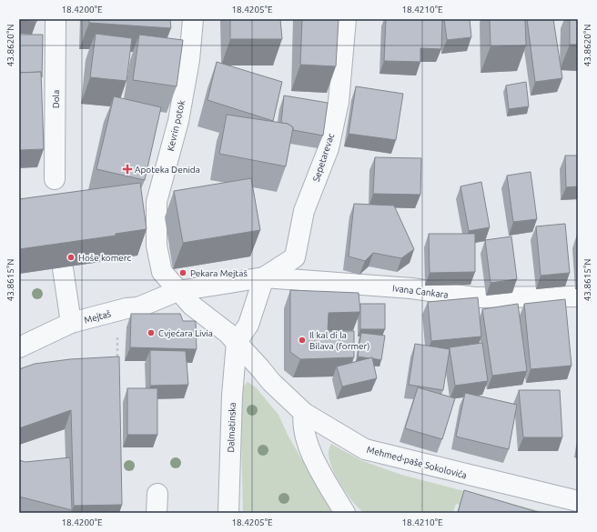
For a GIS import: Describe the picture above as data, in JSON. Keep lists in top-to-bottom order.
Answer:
{
  "streets": {
    "street": [
      "Dola",
      "Kevrin potok",
      "Sepetarevac",
      "Ivana Cankara",
      "Mejtaš",
      "Dalmatinska",
      "Mehmed-paše Sokolovića"
    ]
  },
  "crossings": [
    ["Kevrin potok", "Mejtaš"],
    ["Sepetarevac", "Ivana Cankara"],
    ["Sepetarevac", "Mejtaš"],
    ["Ivana Cankara", "Mejtaš"],
    ["Dalmatinska", "Mehmed-paše Sokolovića"]
  ],
  "places": {
    "health": ["Apoteka Denida"],
    "other": [
      "Hoše komerc",
      "Pekara Mejtaš",
      "Cvjećara Livia",
      "Il kal di la Bilava (former)"
    ]
  },
  "coordinates": [
    "18.4200°E",
    "18.4205°E",
    "18.4210°E",
    "43.8620°N",
    "43.8615°N"
  ]
}
